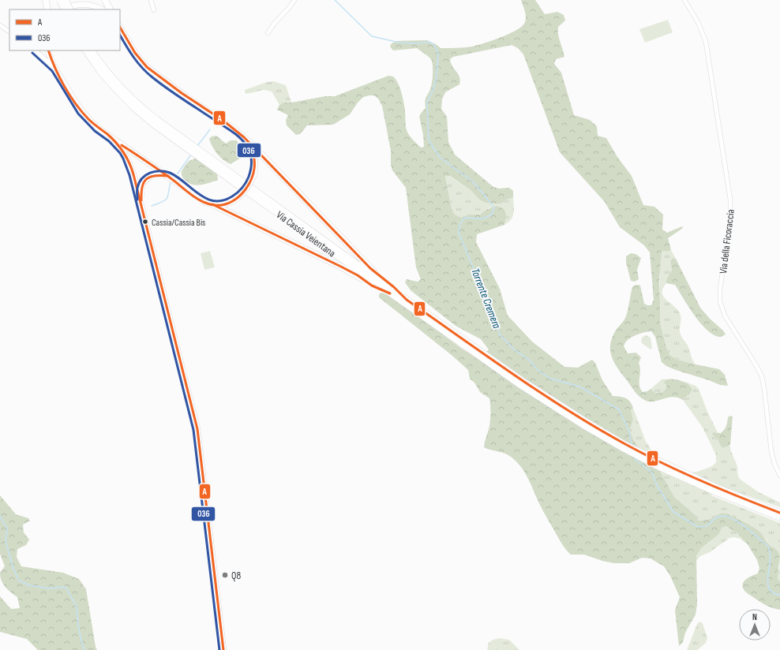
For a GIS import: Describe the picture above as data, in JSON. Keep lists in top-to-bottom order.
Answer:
{
  "streets": {
    "highway": ["Via Cassia Veientana"],
    "street": ["Via della Ficoraccia"]
  },
  "water": ["Torrente Cremera"],
  "places": ["Cassia/Cassia Bis", "Q8"],
  "lines": ["transit line A", "transit line 036"],
  "legend": ["A", "036"],
  "north": "top"
}
